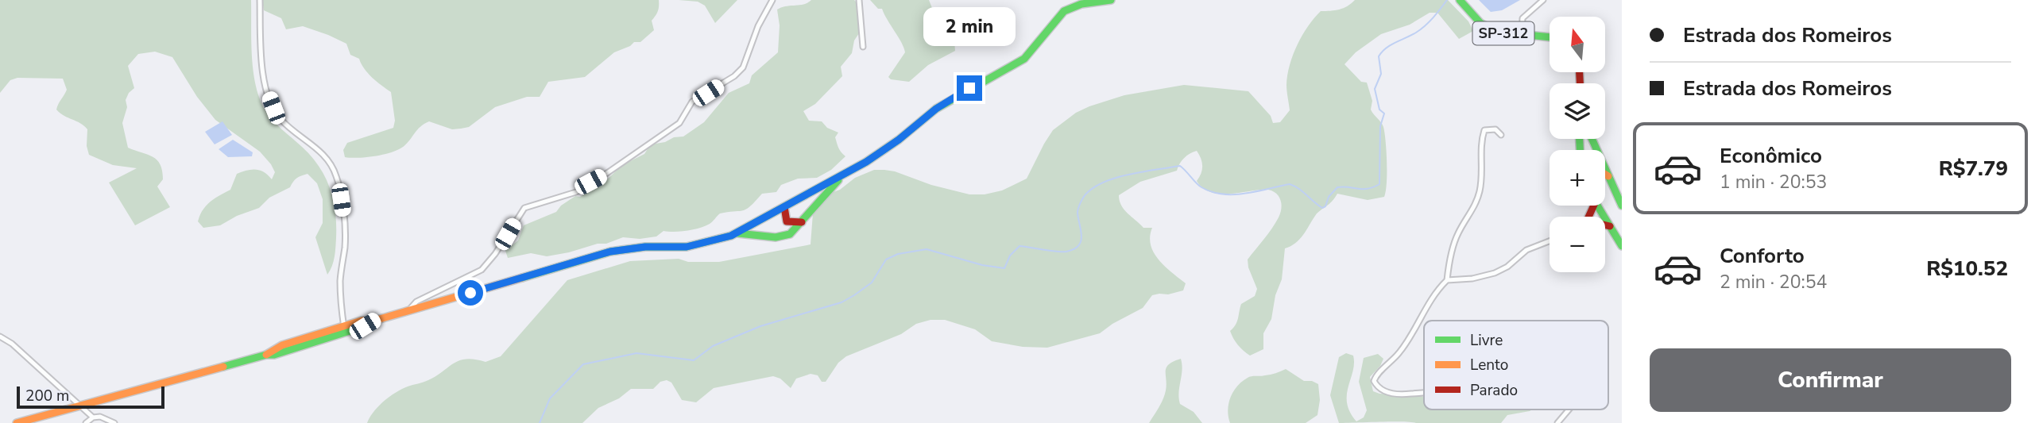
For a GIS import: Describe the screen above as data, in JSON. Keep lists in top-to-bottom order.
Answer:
{
  "streets": {
    "main road": ["SP-312"]
  },
  "legend": ["Livre", "Lento", "Parado"],
  "scale_bar": "200 m",
  "north": "top",
  "page": {
    "banner": ["Estrada dos Romeiros", "Estrada dos Romeiros"],
    "bubble": "2 min",
    "map_buttons": ["+", "−"],
    "list": [
      {
        "name": "Econômico",
        "note": "1 min · 20:53",
        "value": "R$7.79"
      },
      {
        "name": "Conforto",
        "note": "2 min · 20:54",
        "value": "R$10.52"
      }
    ],
    "buttons": "Confirmar",
    "scale": "200 m"
  }
}
